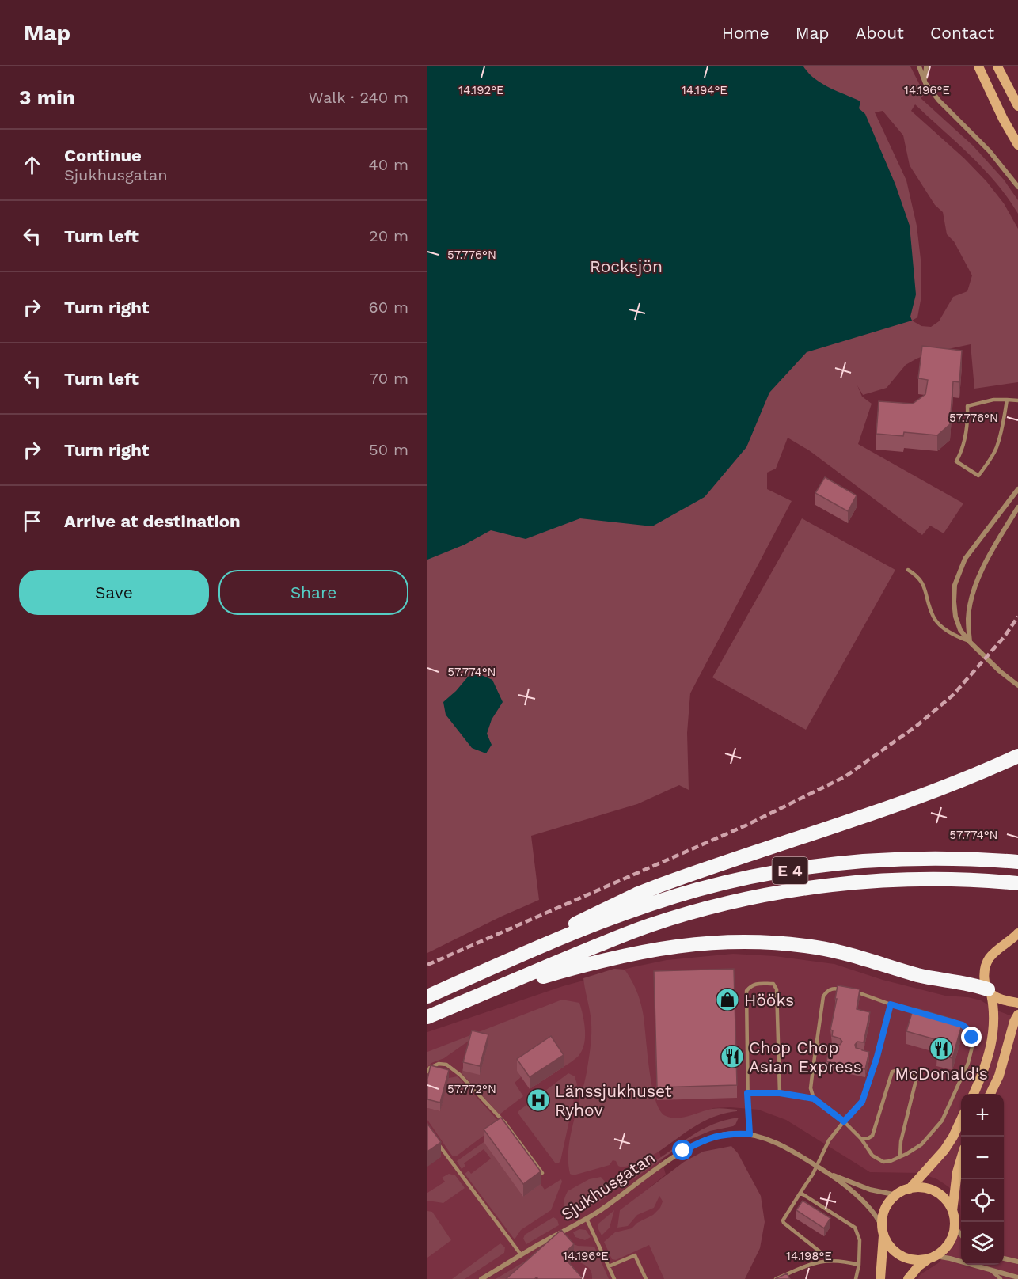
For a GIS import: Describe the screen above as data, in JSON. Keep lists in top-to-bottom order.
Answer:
{
  "streets": {
    "highway": ["E 4"],
    "street": ["Sjukhusgatan"]
  },
  "parks": ["Rocksjön"],
  "places": {
    "shop": ["Hööks"],
    "restaurant": ["McDonald's", "Chop Chop Asian Express"],
    "hospital": ["Länssjukhuset Ryhov"]
  },
  "page": {
    "header": "Map",
    "nav": [
      "Home",
      "Map",
      "About",
      "Contact"
    ],
    "heading": ["3 min", "Walk · 240 m"],
    "list": [
      ["Continue", "Sjukhusgatan", "40 m"],
      ["Turn left", "20 m"],
      ["Turn right", "60 m"],
      ["Turn left", "70 m"],
      ["Turn right", "50 m"],
      "Arrive at destination"
    ],
    "buttons": ["Save", "Share"],
    "map_buttons": ["+", "−"]
  },
  "coordinates": [
    "14.192°E",
    "14.194°E",
    "14.196°E",
    "57.776°N",
    "57.774°N",
    "57.772°N",
    "14.198°E"
  ]
}
